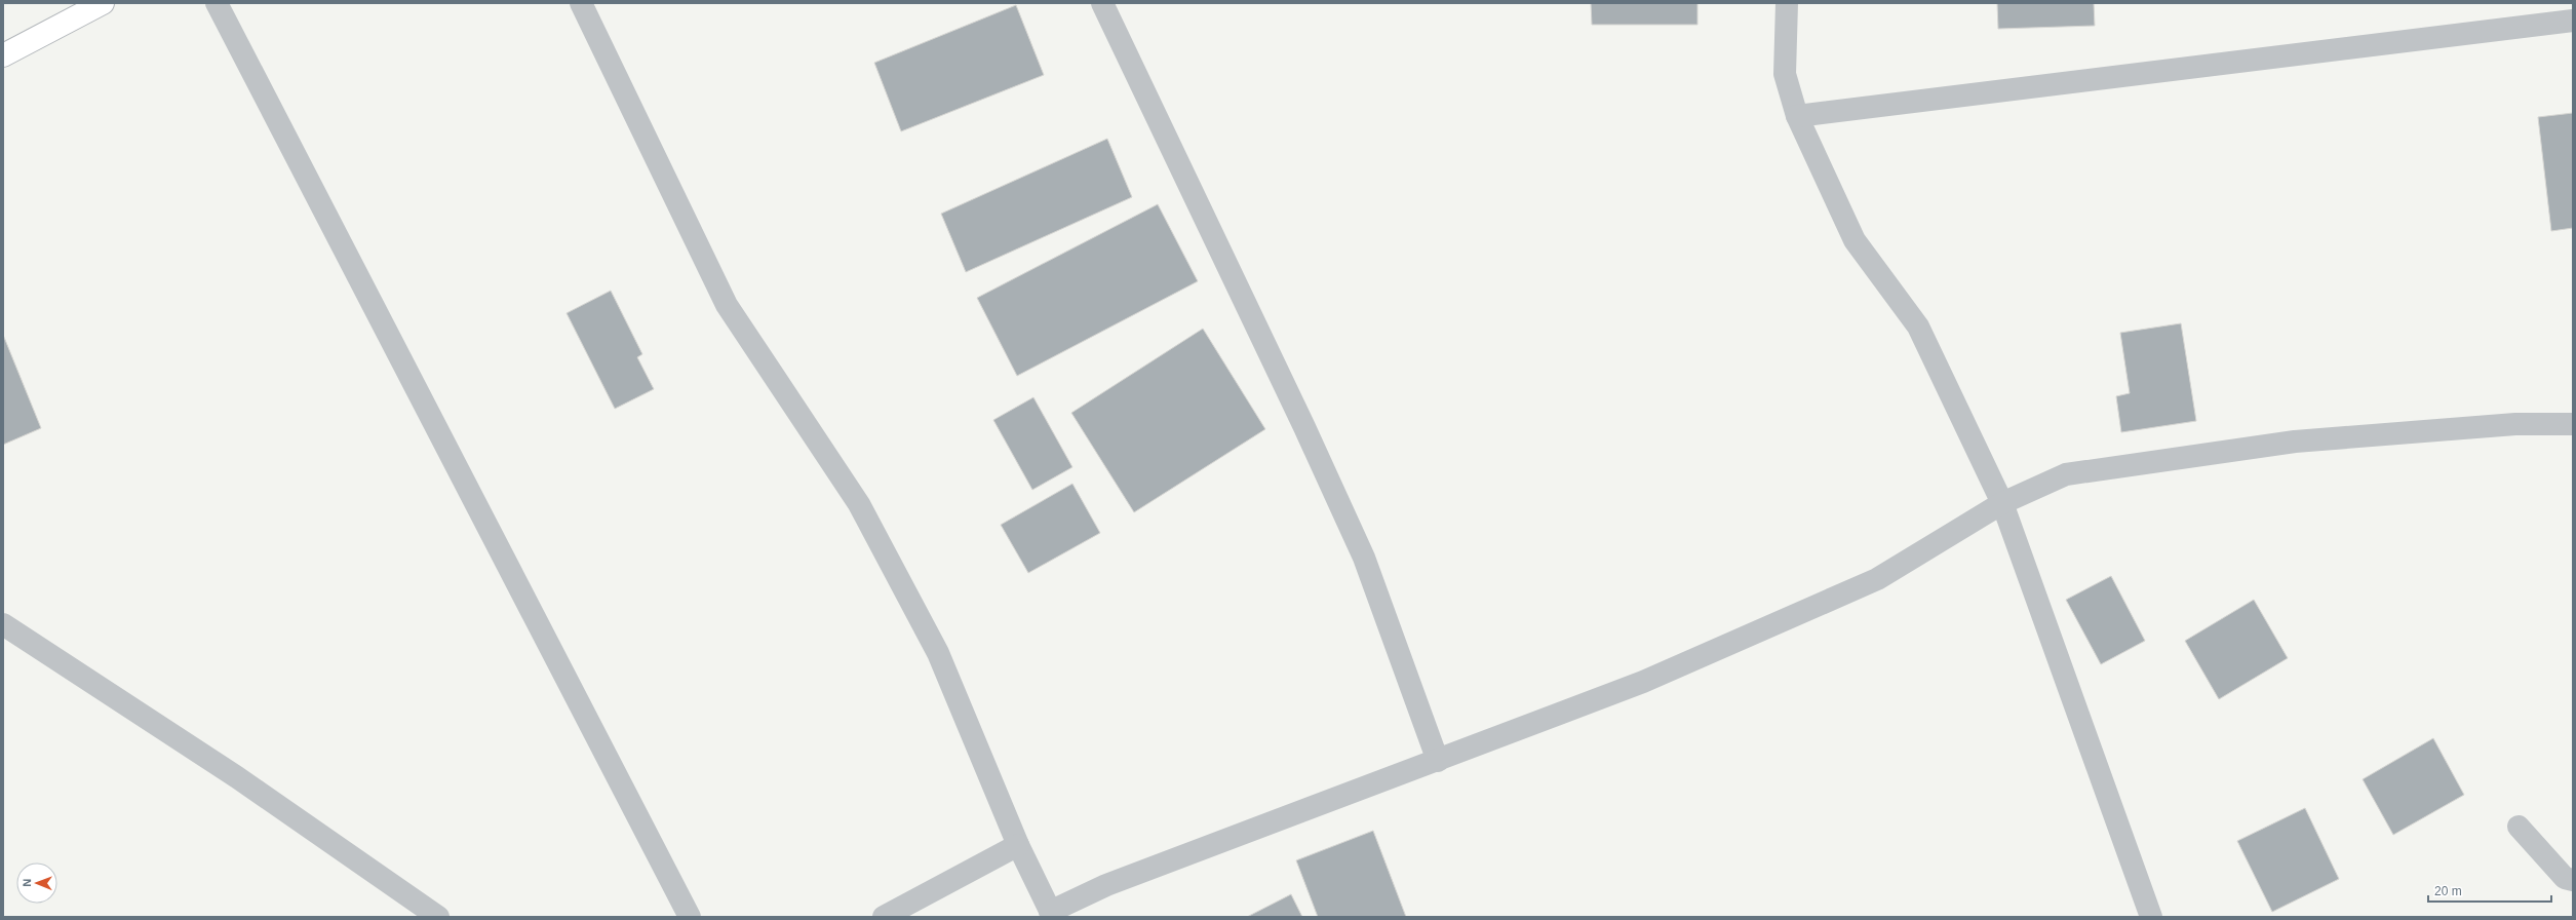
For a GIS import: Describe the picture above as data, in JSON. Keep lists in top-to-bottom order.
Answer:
{
  "scale_bar": "20 m",
  "north": "left"
}
